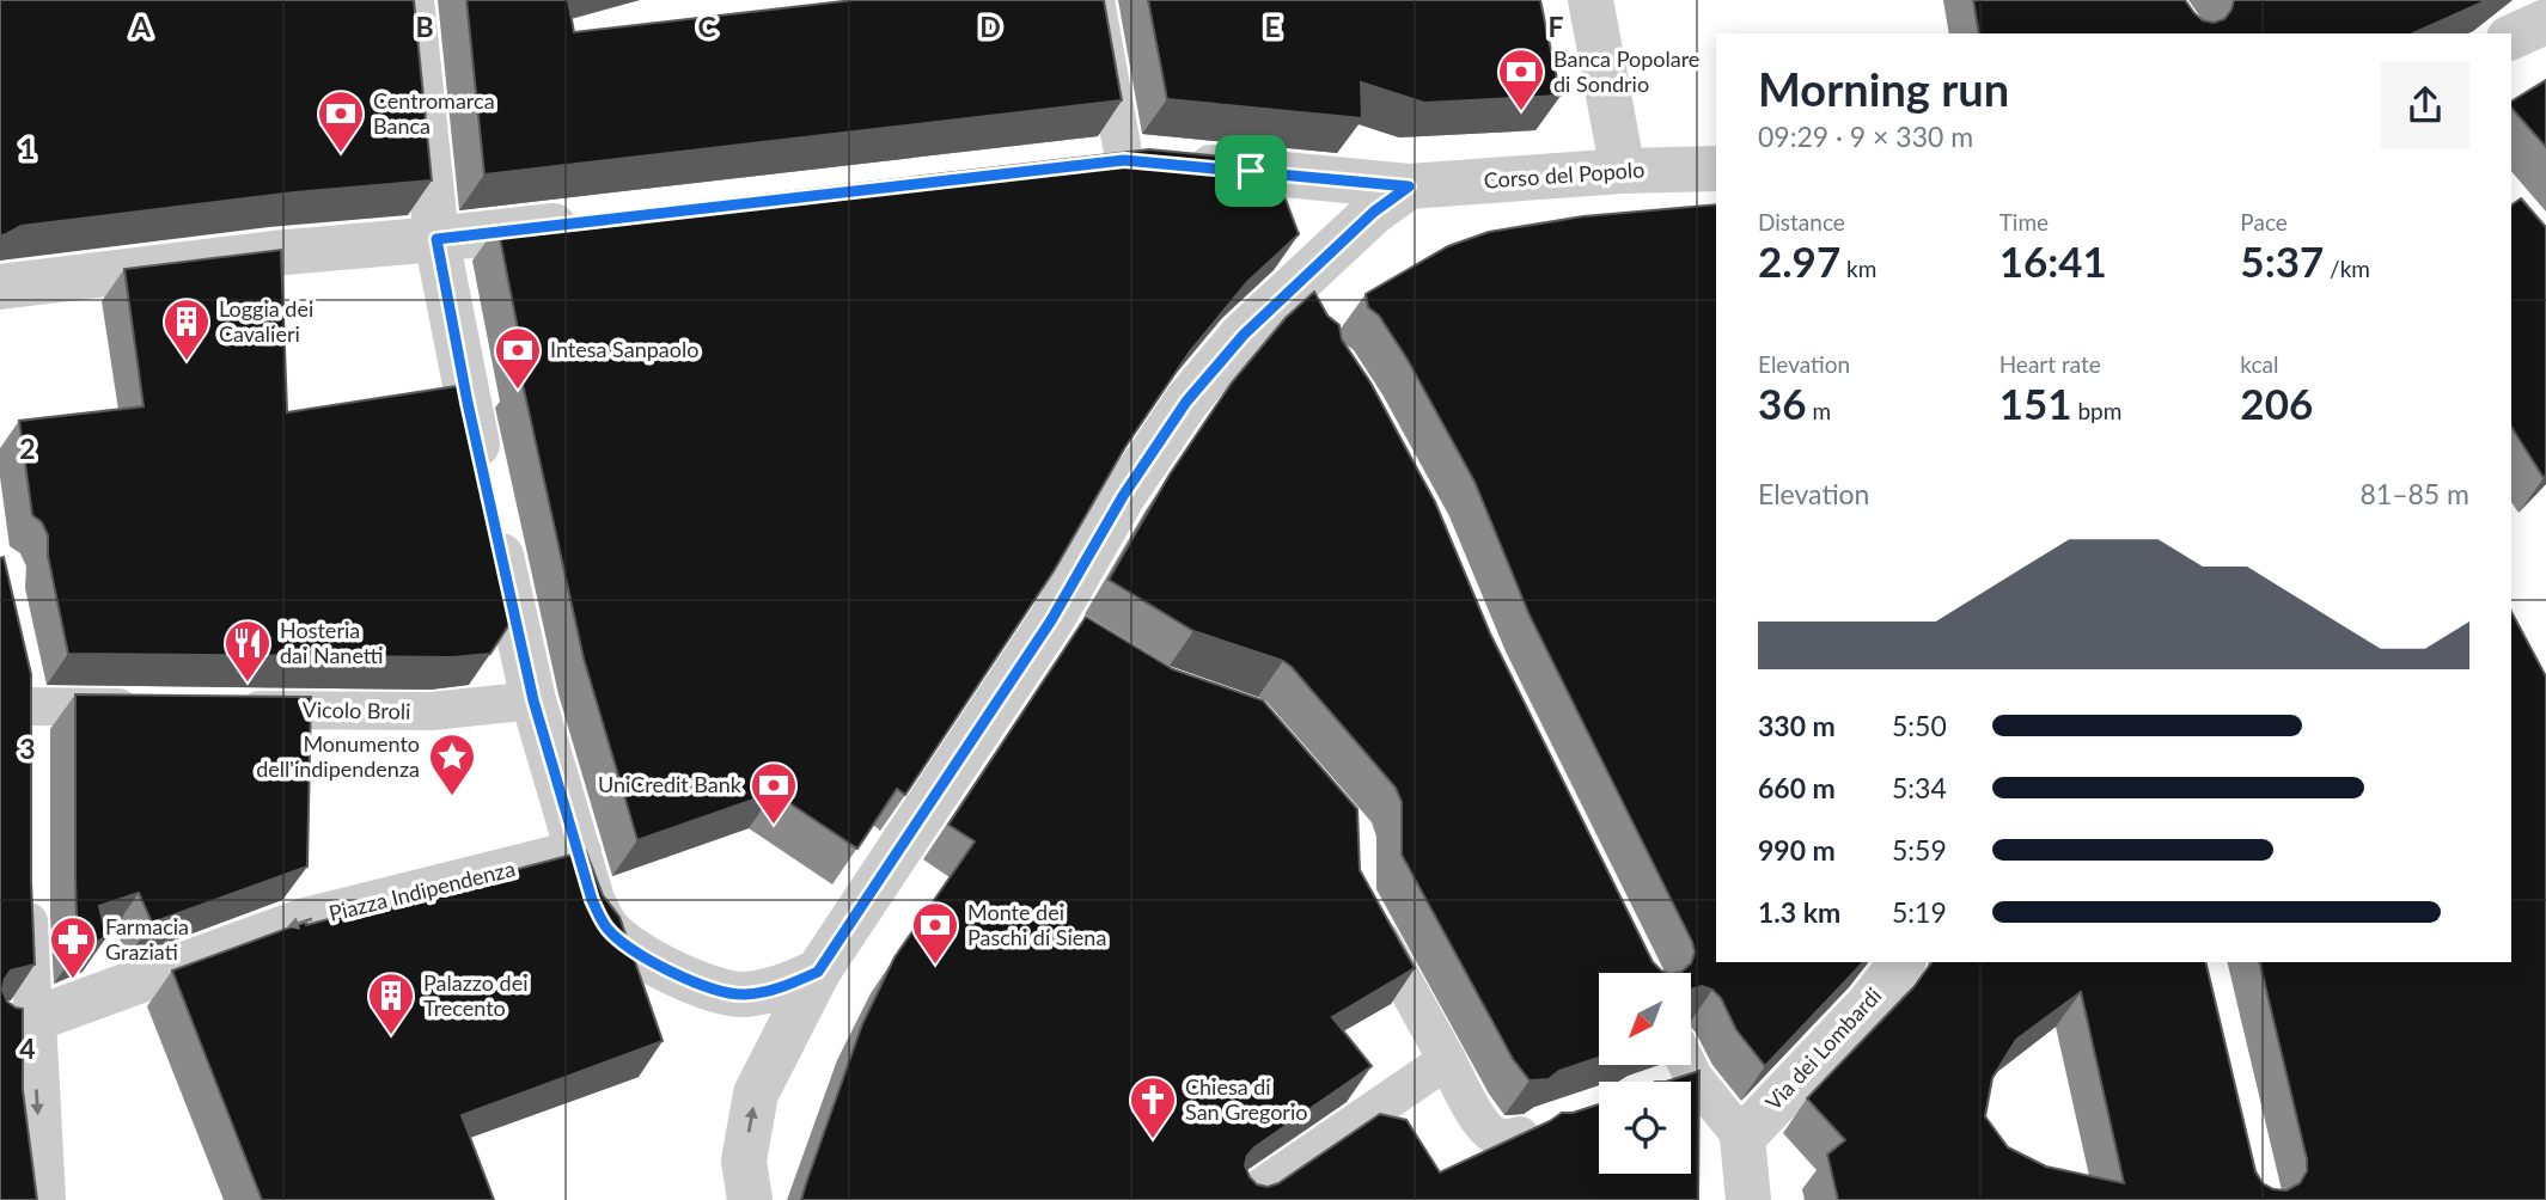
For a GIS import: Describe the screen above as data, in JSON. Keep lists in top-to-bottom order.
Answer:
{
  "streets": {
    "street": [
      "Corso del Popolo",
      "Vicolo Broli",
      "Piazza Indipendenza",
      "Via dei Lombardi"
    ]
  },
  "one_way": ["Piazza Indipendenza"],
  "places": {
    "bank": [
      "Banca Popolare di Sondrio",
      "Centromarca Banca",
      "Intesa Sanpaolo",
      "UniCredit Bank",
      "Monte dei Paschi di Siena"
    ],
    "building": ["Loggia dei Cavalieri", "Palazzo dei Trecento"],
    "restaurant": ["Hosteria dai Nanetti"],
    "place": ["Monumento dell'indipendenza"],
    "pharmacy": ["Farmacia Graziati"],
    "church": ["Chiesa di San Gregorio"]
  },
  "north": "bottom left",
  "page": {
    "heading": ["Morning run", "09:29 · 9 × 330 m"],
    "stats": [
      ["Distance", "2.97 km"],
      ["Time", "16:41"],
      ["Pace", "5:37 /km"],
      ["Elevation", "36 m"],
      ["Heart rate", "151 bpm"],
      ["kcal", "206"]
    ],
    "chart": ["Elevation", "81–85 m"],
    "list": [
      {
        "name": "330 m",
        "note": "5:50"
      },
      {
        "name": "660 m",
        "note": "5:34"
      },
      {
        "name": "990 m",
        "note": "5:59"
      },
      {
        "name": "1.3 km",
        "note": "5:19"
      }
    ]
  },
  "grid": {
    "columns": [
      "A",
      "B",
      "C",
      "D",
      "E",
      "F"
    ],
    "rows": [
      "1",
      "2",
      "3",
      "4"
    ]
  }
}
